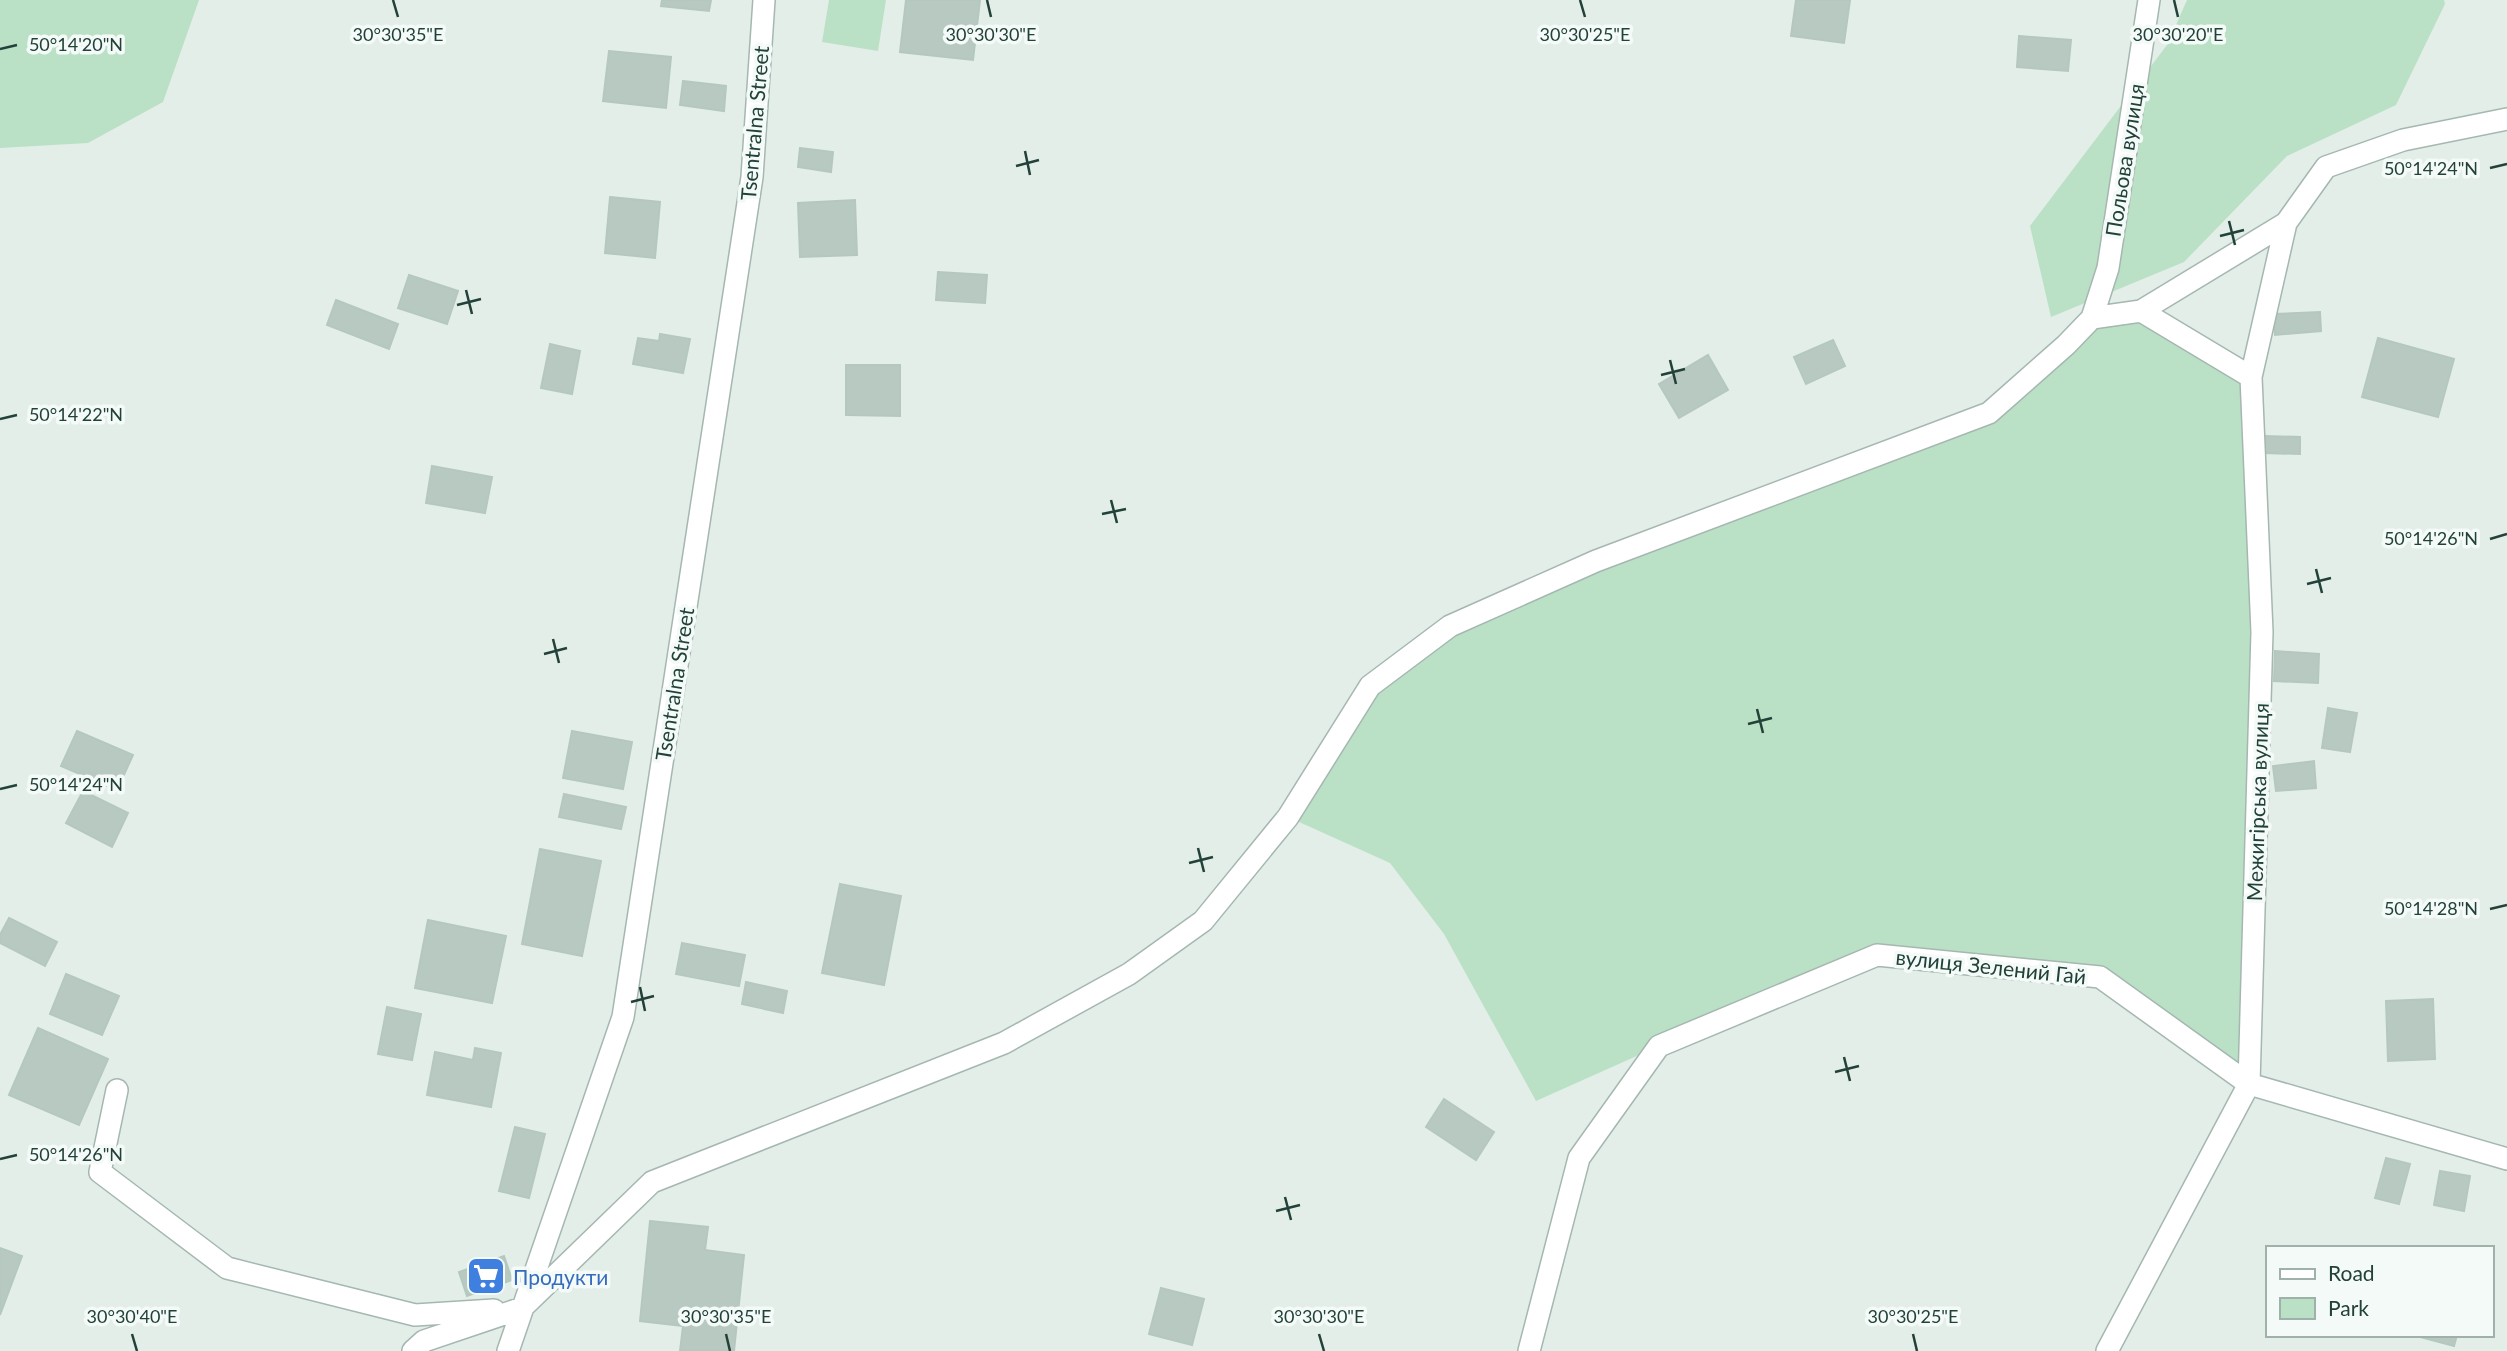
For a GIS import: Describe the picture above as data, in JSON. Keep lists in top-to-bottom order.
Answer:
{
  "streets": {
    "street": [
      "Tsentralna Street",
      "Польова вулиця",
      "Межигірська вулиця",
      "вулиця Зелений Гай"
    ]
  },
  "crossings": [
    ["Межигірська вулиця", "вулиця Зелений Гай"]
  ],
  "places": {
    "supermarket": ["Продукти"]
  },
  "legend": ["Road", "Park"],
  "coordinates": [
    "30°30'35\"E",
    "30°30'30\"E",
    "30°30'25\"E",
    "30°30'20\"E",
    "50°14'20\"N",
    "50°14'24\"N",
    "50°14'22\"N",
    "50°14'26\"N",
    "50°14'28\"N",
    "30°30'40\"E"
  ]
}
